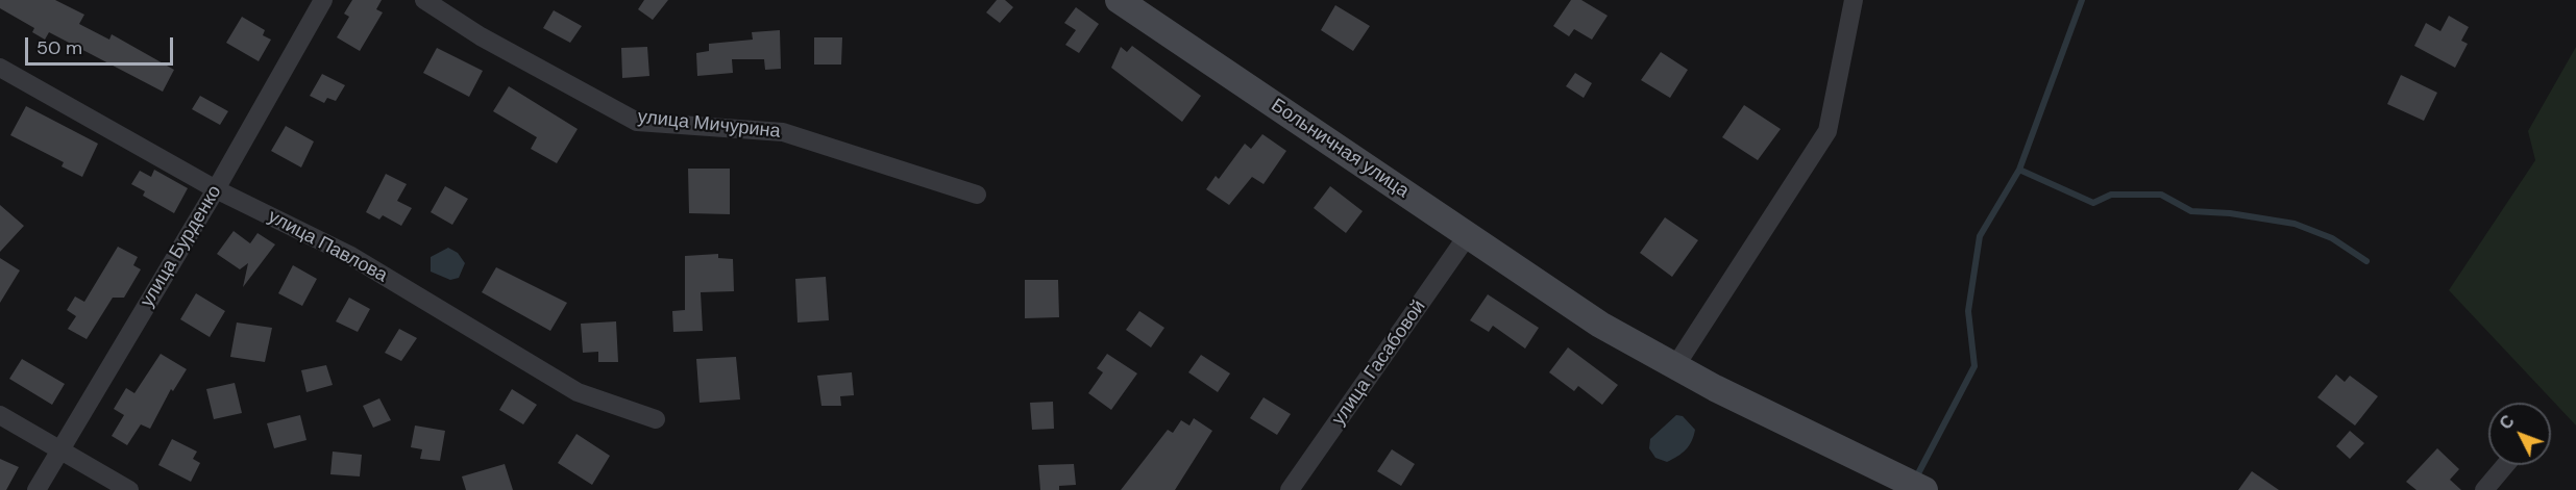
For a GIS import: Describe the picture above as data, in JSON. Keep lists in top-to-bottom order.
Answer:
{
  "streets": {
    "street": [
      "улица Мичурина",
      "Больничная улица",
      "улица Бурденко",
      "улица Павлова",
      "улица Гасабовой"
    ]
  },
  "crossings": [
    ["Больничная улица", "улица Гасабовой"],
    ["улица Бурденко", "улица Павлова"]
  ],
  "scale_bar": "50 m",
  "north": "top left"
}
